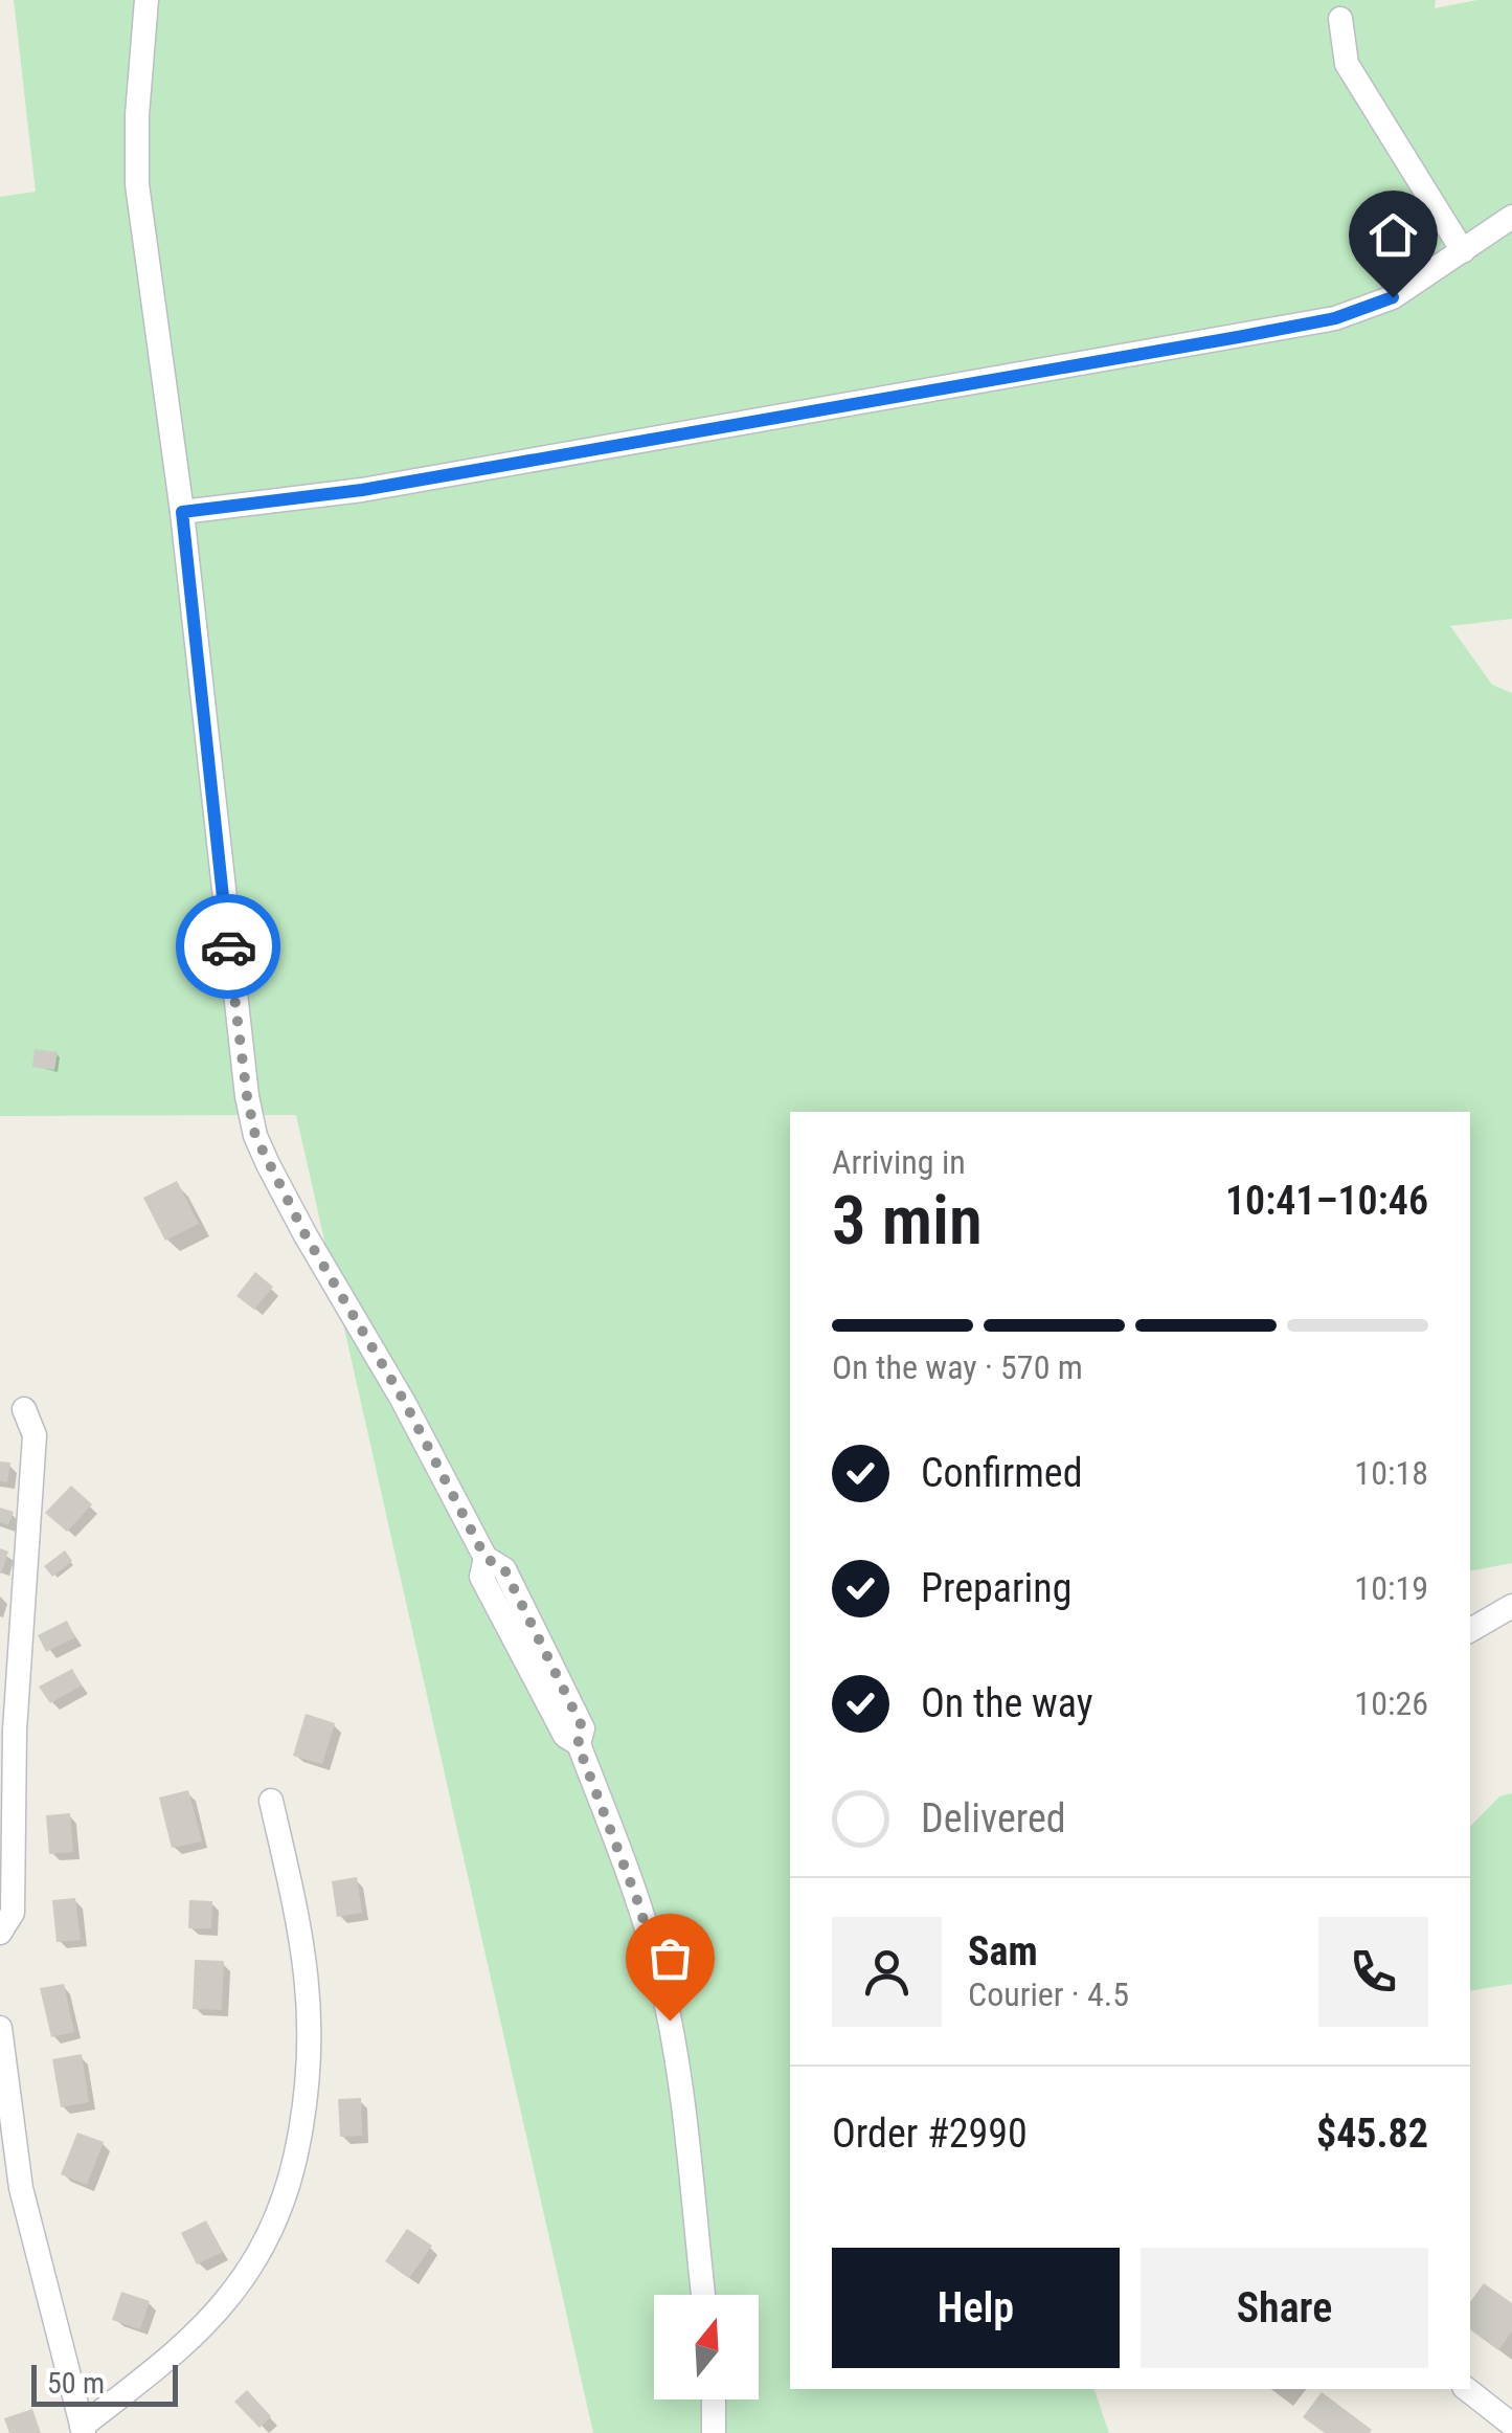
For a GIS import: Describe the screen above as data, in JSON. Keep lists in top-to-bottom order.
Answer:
{
  "scale_bar": "50 m",
  "north": "top",
  "page": {
    "heading": ["3 min", "Arriving in", "10:41–10:46"],
    "panel": [
      "Sam",
      "Courier · 4.5",
      "Order #2990",
      "$45.82"
    ],
    "bar": "On the way · 570 m",
    "list": [
      ["Confirmed", "10:18"],
      ["Preparing", "10:19"],
      ["On the way", "10:26"],
      "Delivered"
    ],
    "buttons": ["Help", "Share"],
    "scale": "50 m"
  }
}
